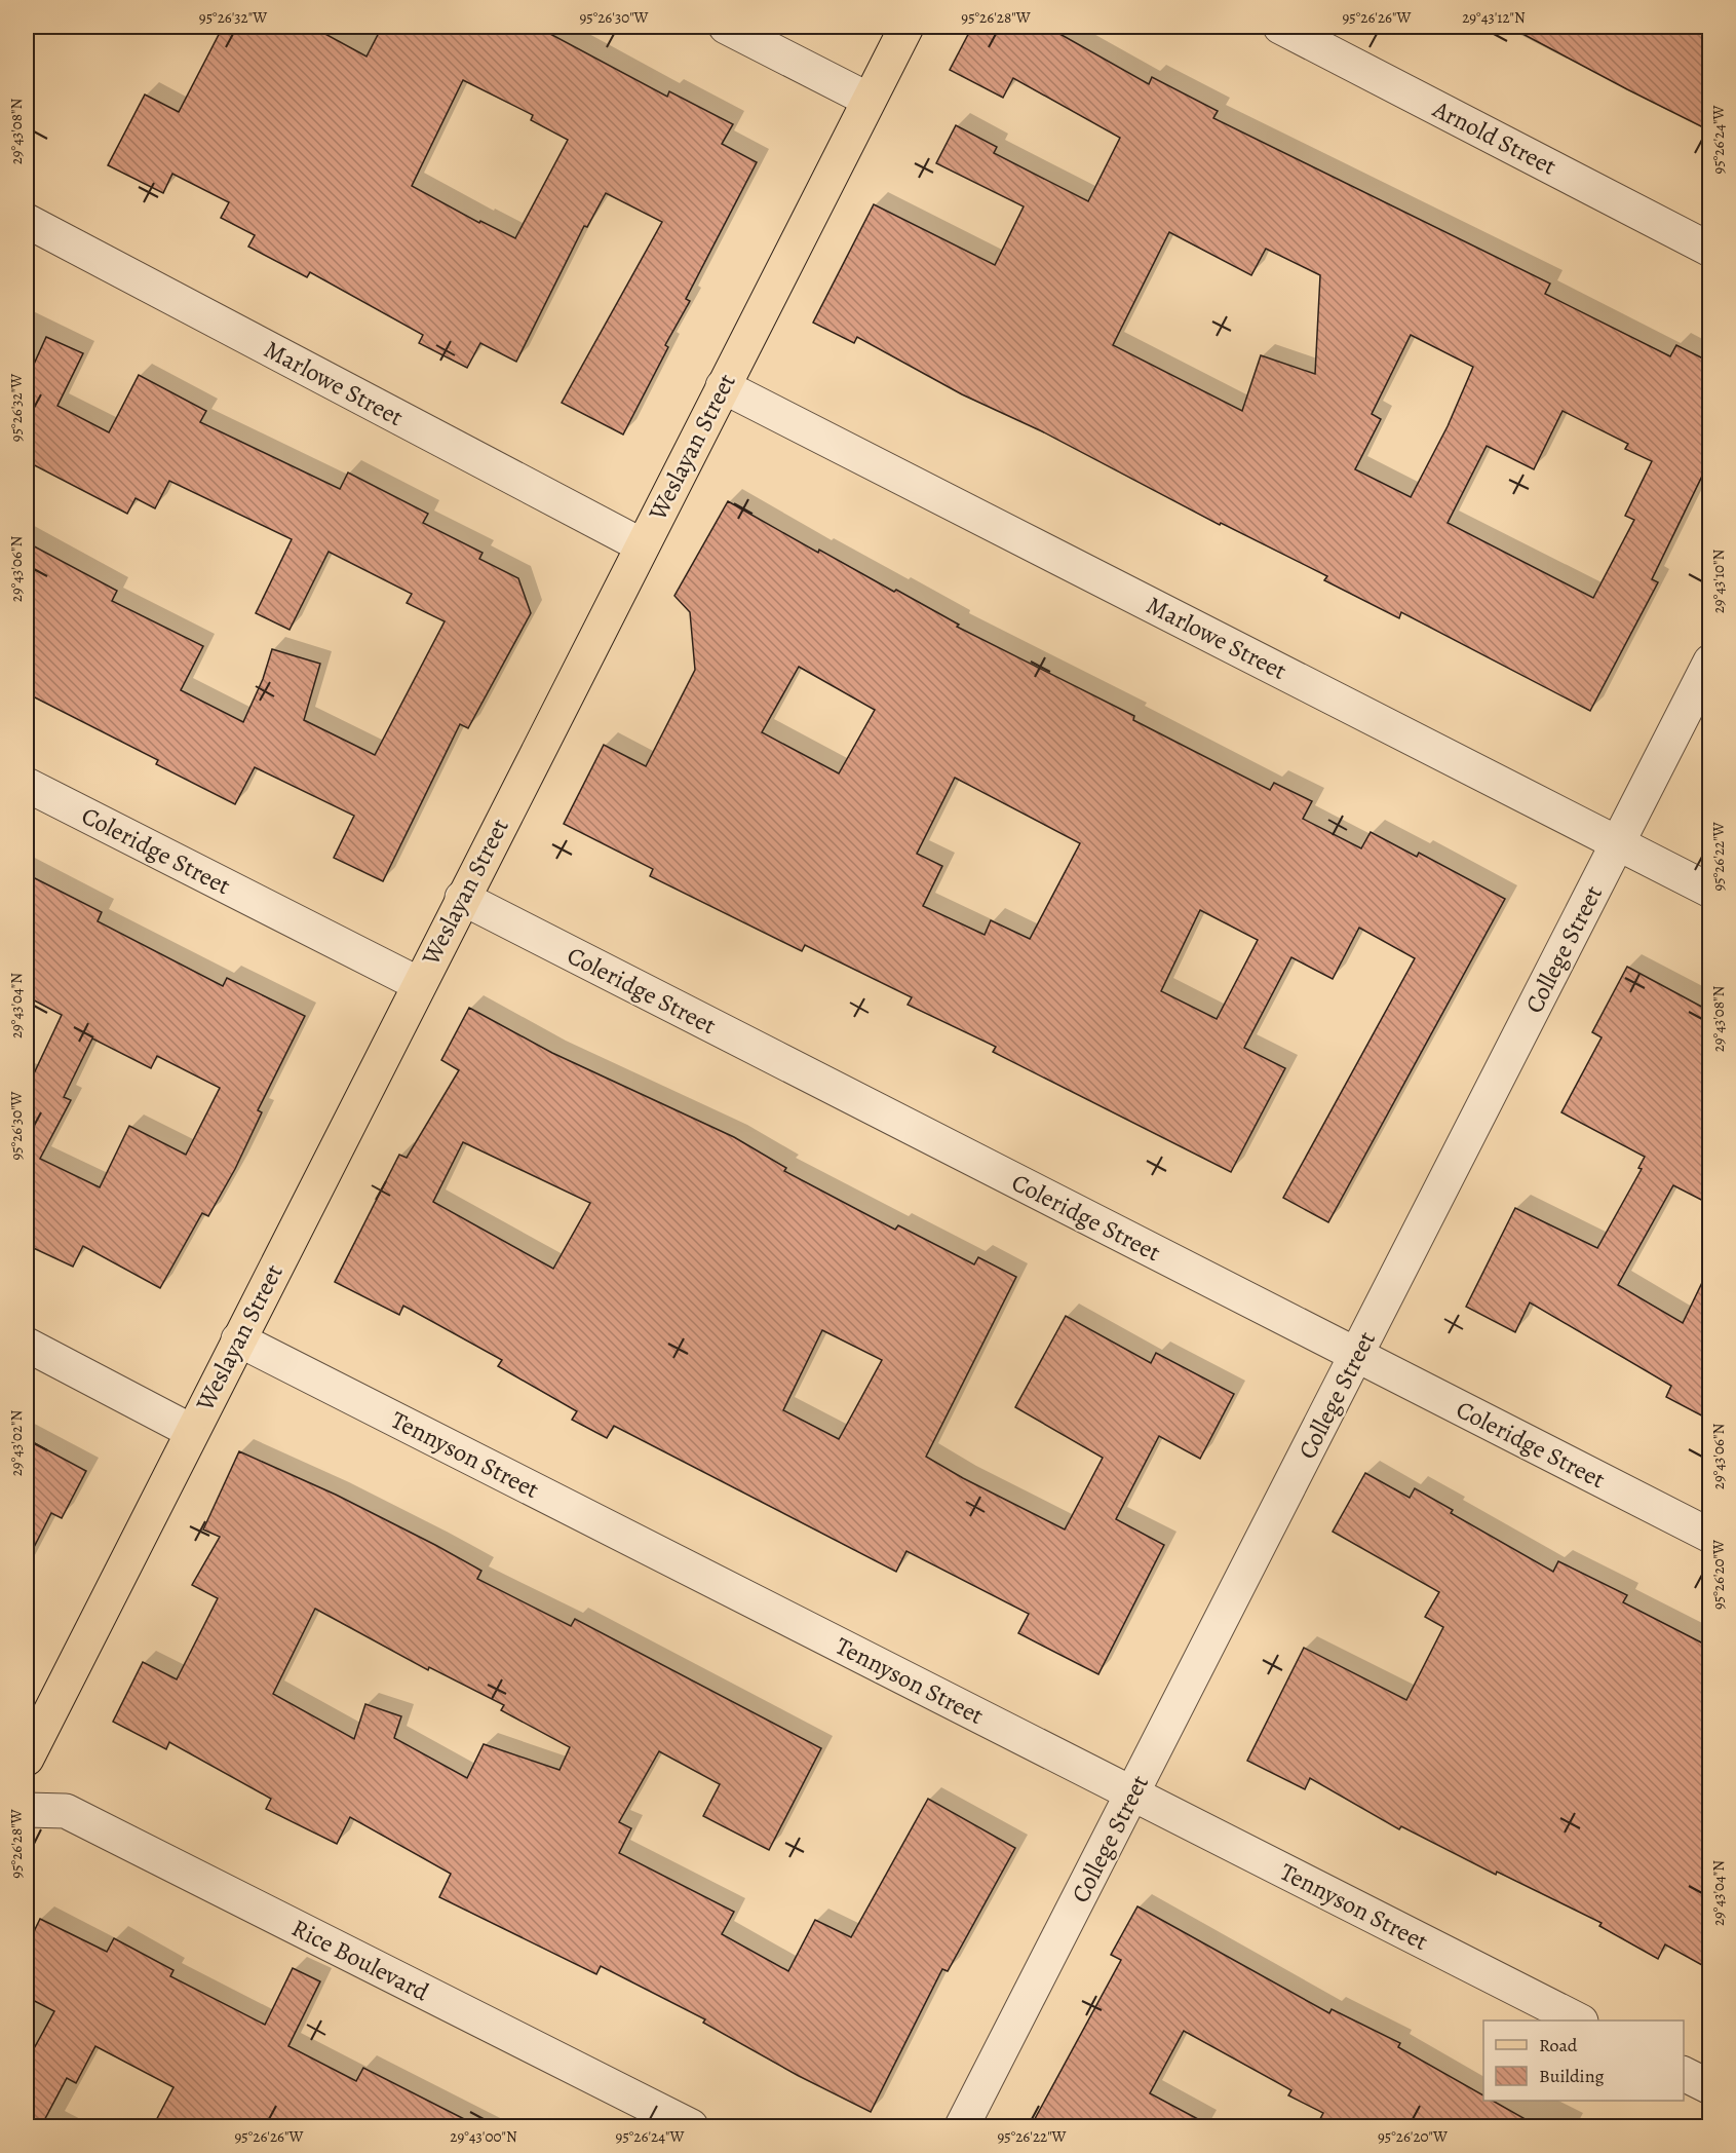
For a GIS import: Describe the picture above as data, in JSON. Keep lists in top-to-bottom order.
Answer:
{
  "streets": {
    "main road": ["Weslayan Street"],
    "street": [
      "Arnold Street",
      "Marlowe Street",
      "Coleridge Street",
      "College Street",
      "Tennyson Street",
      "Rice Boulevard"
    ]
  },
  "crossings": [
    ["Marlowe Street", "Weslayan Street"],
    ["Marlowe Street", "College Street"],
    ["Weslayan Street", "Coleridge Street"],
    ["Weslayan Street", "Tennyson Street"],
    ["Coleridge Street", "College Street"],
    ["College Street", "Tennyson Street"]
  ],
  "legend": ["Road", "Building"],
  "coordinates": [
    "95°26'32\"W",
    "95°26'30\"W",
    "95°26'28\"W",
    "95°26'26\"W",
    "29°43'12\"N",
    "29°43'08\"N",
    "95°26'24\"W",
    "29°43'06\"N",
    "29°43'10\"N",
    "95°26'22\"W",
    "29°43'04\"N",
    "29°43'02\"N",
    "95°26'20\"W",
    "29°43'00\"N"
  ]
}
